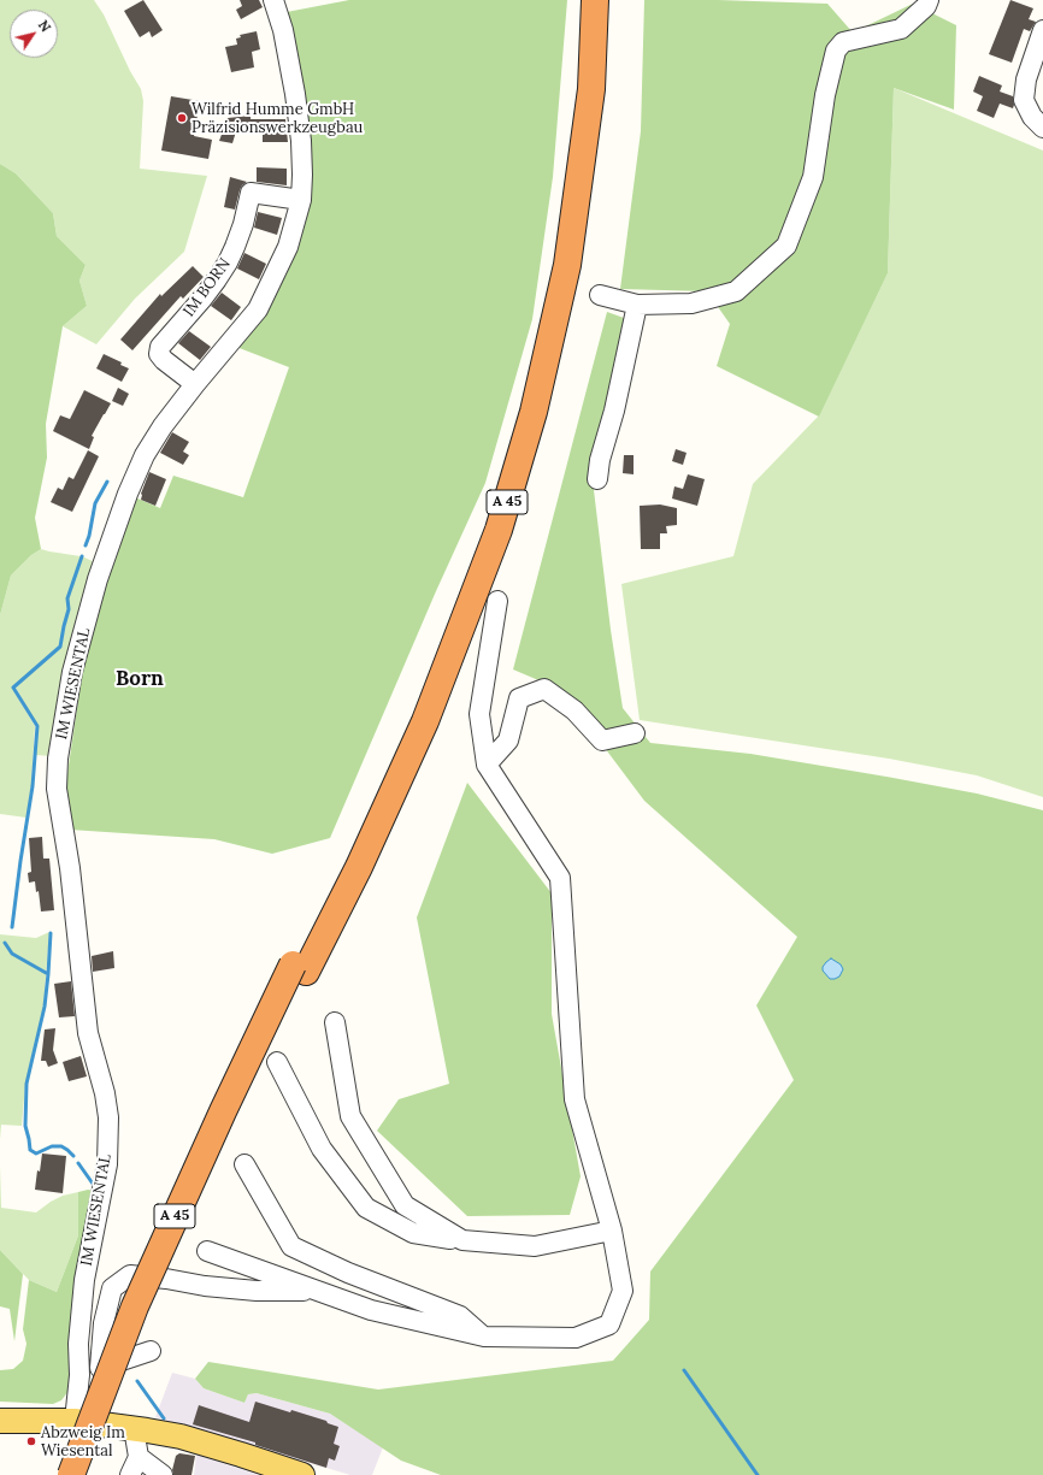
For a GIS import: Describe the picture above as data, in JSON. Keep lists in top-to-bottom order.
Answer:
{
  "streets": {
    "highway": ["A 45"],
    "street": ["IM BORN", "IM WIESENTAL"]
  },
  "crossings": [
    ["IM BORN", "IM WIESENTAL"]
  ],
  "districts": ["Born"],
  "places": ["Wilfrid Humme GmbH Präzisionswerkzeugbau", "Abzweig Im Wiesental"],
  "north": "top right"
}
